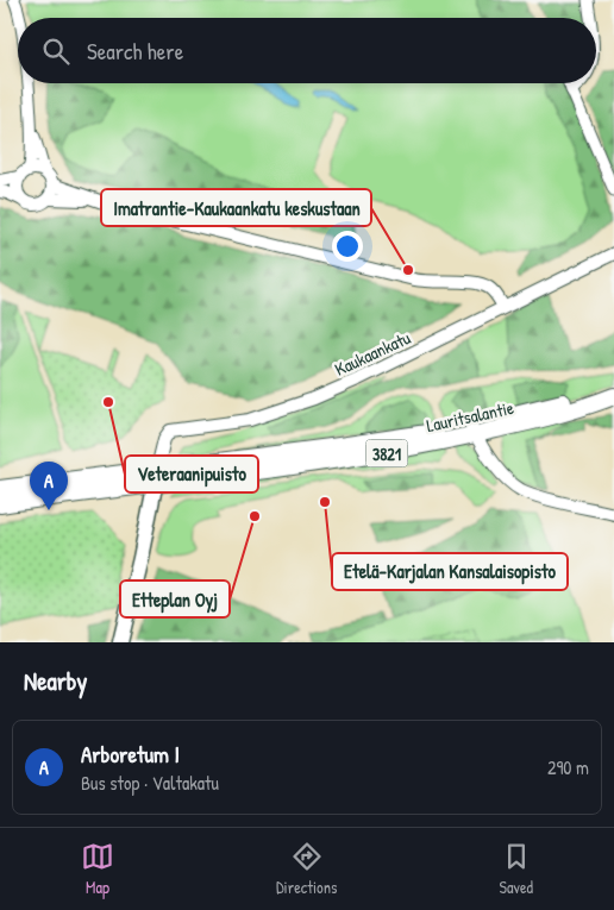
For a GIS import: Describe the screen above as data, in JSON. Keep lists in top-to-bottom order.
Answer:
{
  "streets": {
    "main road": ["Lauritsalantie", "3821"],
    "street": ["Kaukaankatu"]
  },
  "crossings": [
    ["Kaukaankatu", "Lauritsalantie"],
    ["Kaukaankatu", "3821"],
    ["Lauritsalantie", "3821"]
  ],
  "places": [
    "Imatrantie-Kaukaankatu keskustaan",
    "Veteraanipuisto",
    "Etelä-Karjalan Kansalaisopisto",
    "Etteplan Oyj"
  ],
  "page": {
    "search": "Search here",
    "pins": "A",
    "heading": "Nearby",
    "list": [
      {
        "mark": "A",
        "name": "Arboretum I",
        "note": "Bus stop · Valtakatu",
        "value": "290 m"
      }
    ],
    "nav": ["Map", "Directions", "Saved"]
  }
}
